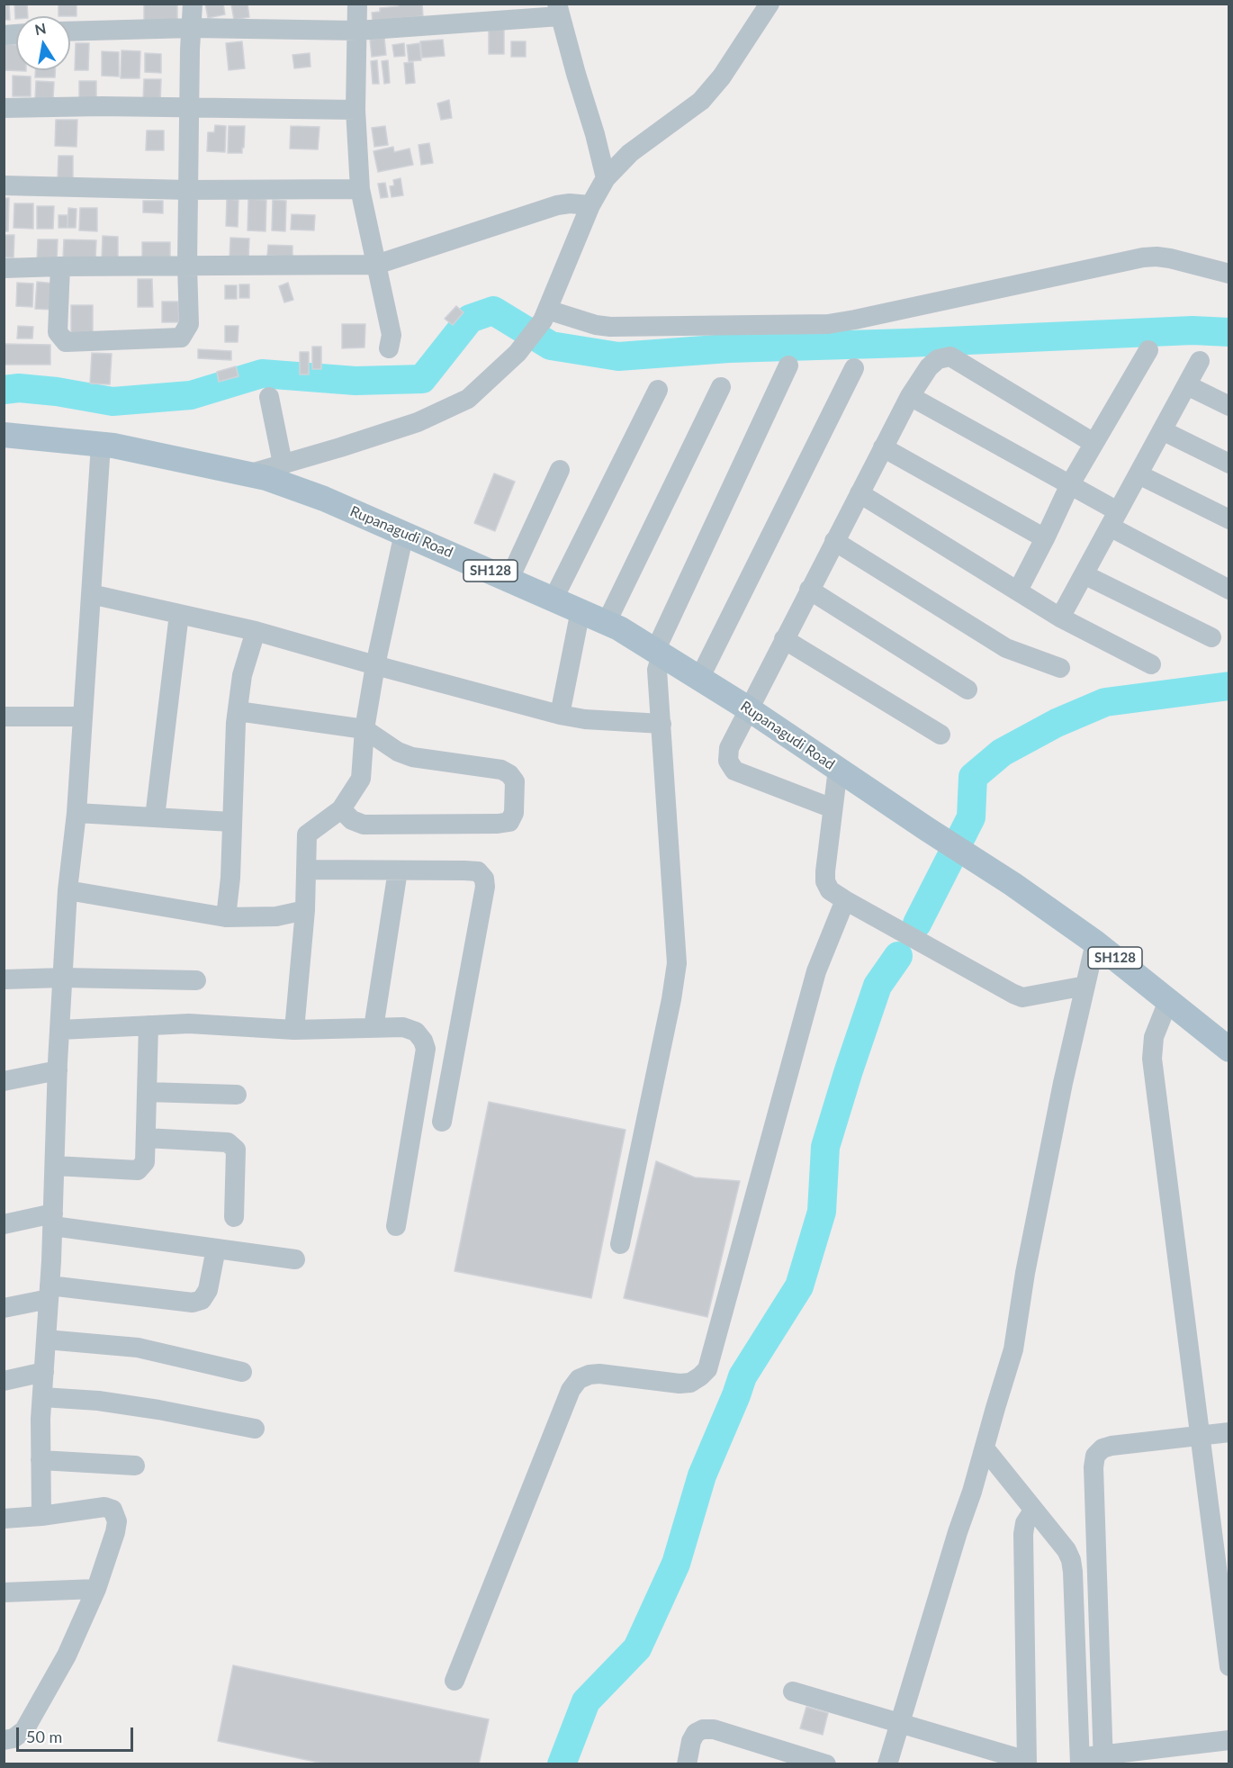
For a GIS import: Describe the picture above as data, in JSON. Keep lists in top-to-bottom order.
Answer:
{
  "streets": {
    "main road": ["Rupanagudi Road", "SH128"]
  },
  "crossings": [
    ["Rupanagudi Road", "SH128"]
  ],
  "scale_bar": "50 m",
  "north": "top"
}
